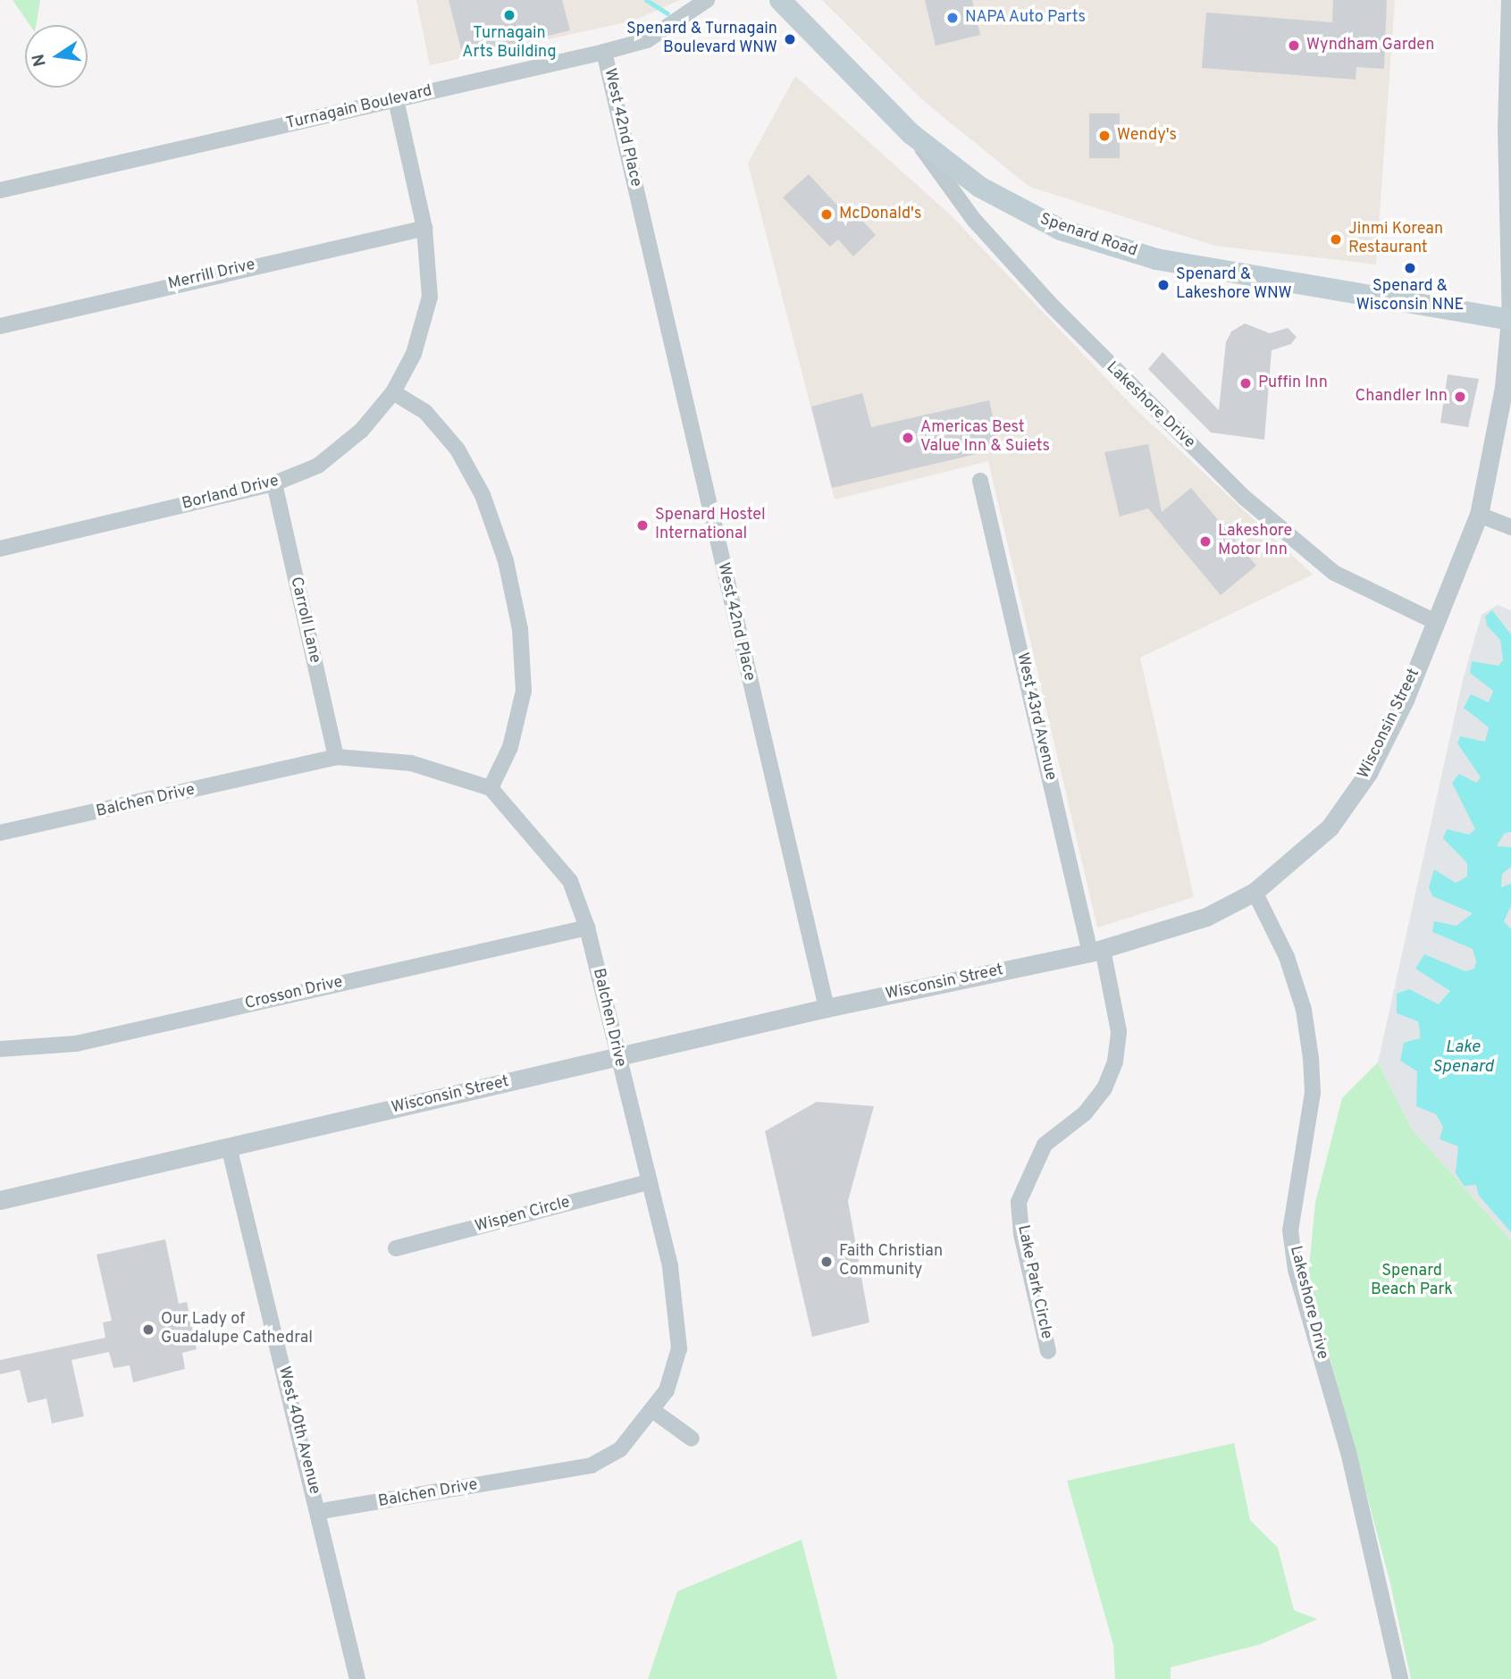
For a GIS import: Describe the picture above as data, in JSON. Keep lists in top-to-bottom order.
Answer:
{
  "streets": {
    "main road": ["Spenard Road"],
    "street": [
      "Turnagain Boulevard",
      "West 42nd Place",
      "Merrill Drive",
      "Lakeshore Drive",
      "Borland Drive",
      "Carroll Lane",
      "West 43rd Avenue",
      "Wisconsin Street",
      "Balchen Drive",
      "Crosson Drive",
      "Wispen Circle",
      "Lake Park Circle",
      "West 40th Avenue"
    ]
  },
  "crossings": [
    ["Turnagain Boulevard", "West 42nd Place"],
    ["Turnagain Boulevard", "Borland Drive"],
    ["West 42nd Place", "Wisconsin Street"],
    ["Spenard Road", "Lakeshore Drive"],
    ["Spenard Road", "Wisconsin Street"],
    ["Merrill Drive", "Borland Drive"],
    ["Lakeshore Drive", "Wisconsin Street"],
    ["Borland Drive", "Carroll Lane"],
    ["Carroll Lane", "Balchen Drive"],
    ["West 43rd Avenue", "Wisconsin Street"],
    ["West 43rd Avenue", "Lake Park Circle"],
    ["Wisconsin Street", "Balchen Drive"],
    ["Wisconsin Street", "Lake Park Circle"],
    ["Wisconsin Street", "West 40th Avenue"],
    ["Balchen Drive", "Crosson Drive"],
    ["Balchen Drive", "Wispen Circle"],
    ["Balchen Drive", "West 40th Avenue"]
  ],
  "water": ["Lake Spenard"],
  "parks": ["Spenard Beach Park"],
  "places": [
    "Turnagain Arts Building",
    "NAPA Auto Parts",
    "Spenard & Turnagain Boulevard WNW",
    "Wyndham Garden",
    "Wendy's",
    "McDonald's",
    "Jinmi Korean Restaurant",
    "Spenard & Wisconsin NNE",
    "Spenard & Lakeshore WNW",
    "Puffin Inn",
    "Chandler Inn",
    "Americas Best Value Inn & Suiets",
    "Spenard Hostel International",
    "Lakeshore Motor Inn",
    "Faith Christian Community",
    "Our Lady of Guadalupe Cathedral"
  ],
  "north": "left"
}
